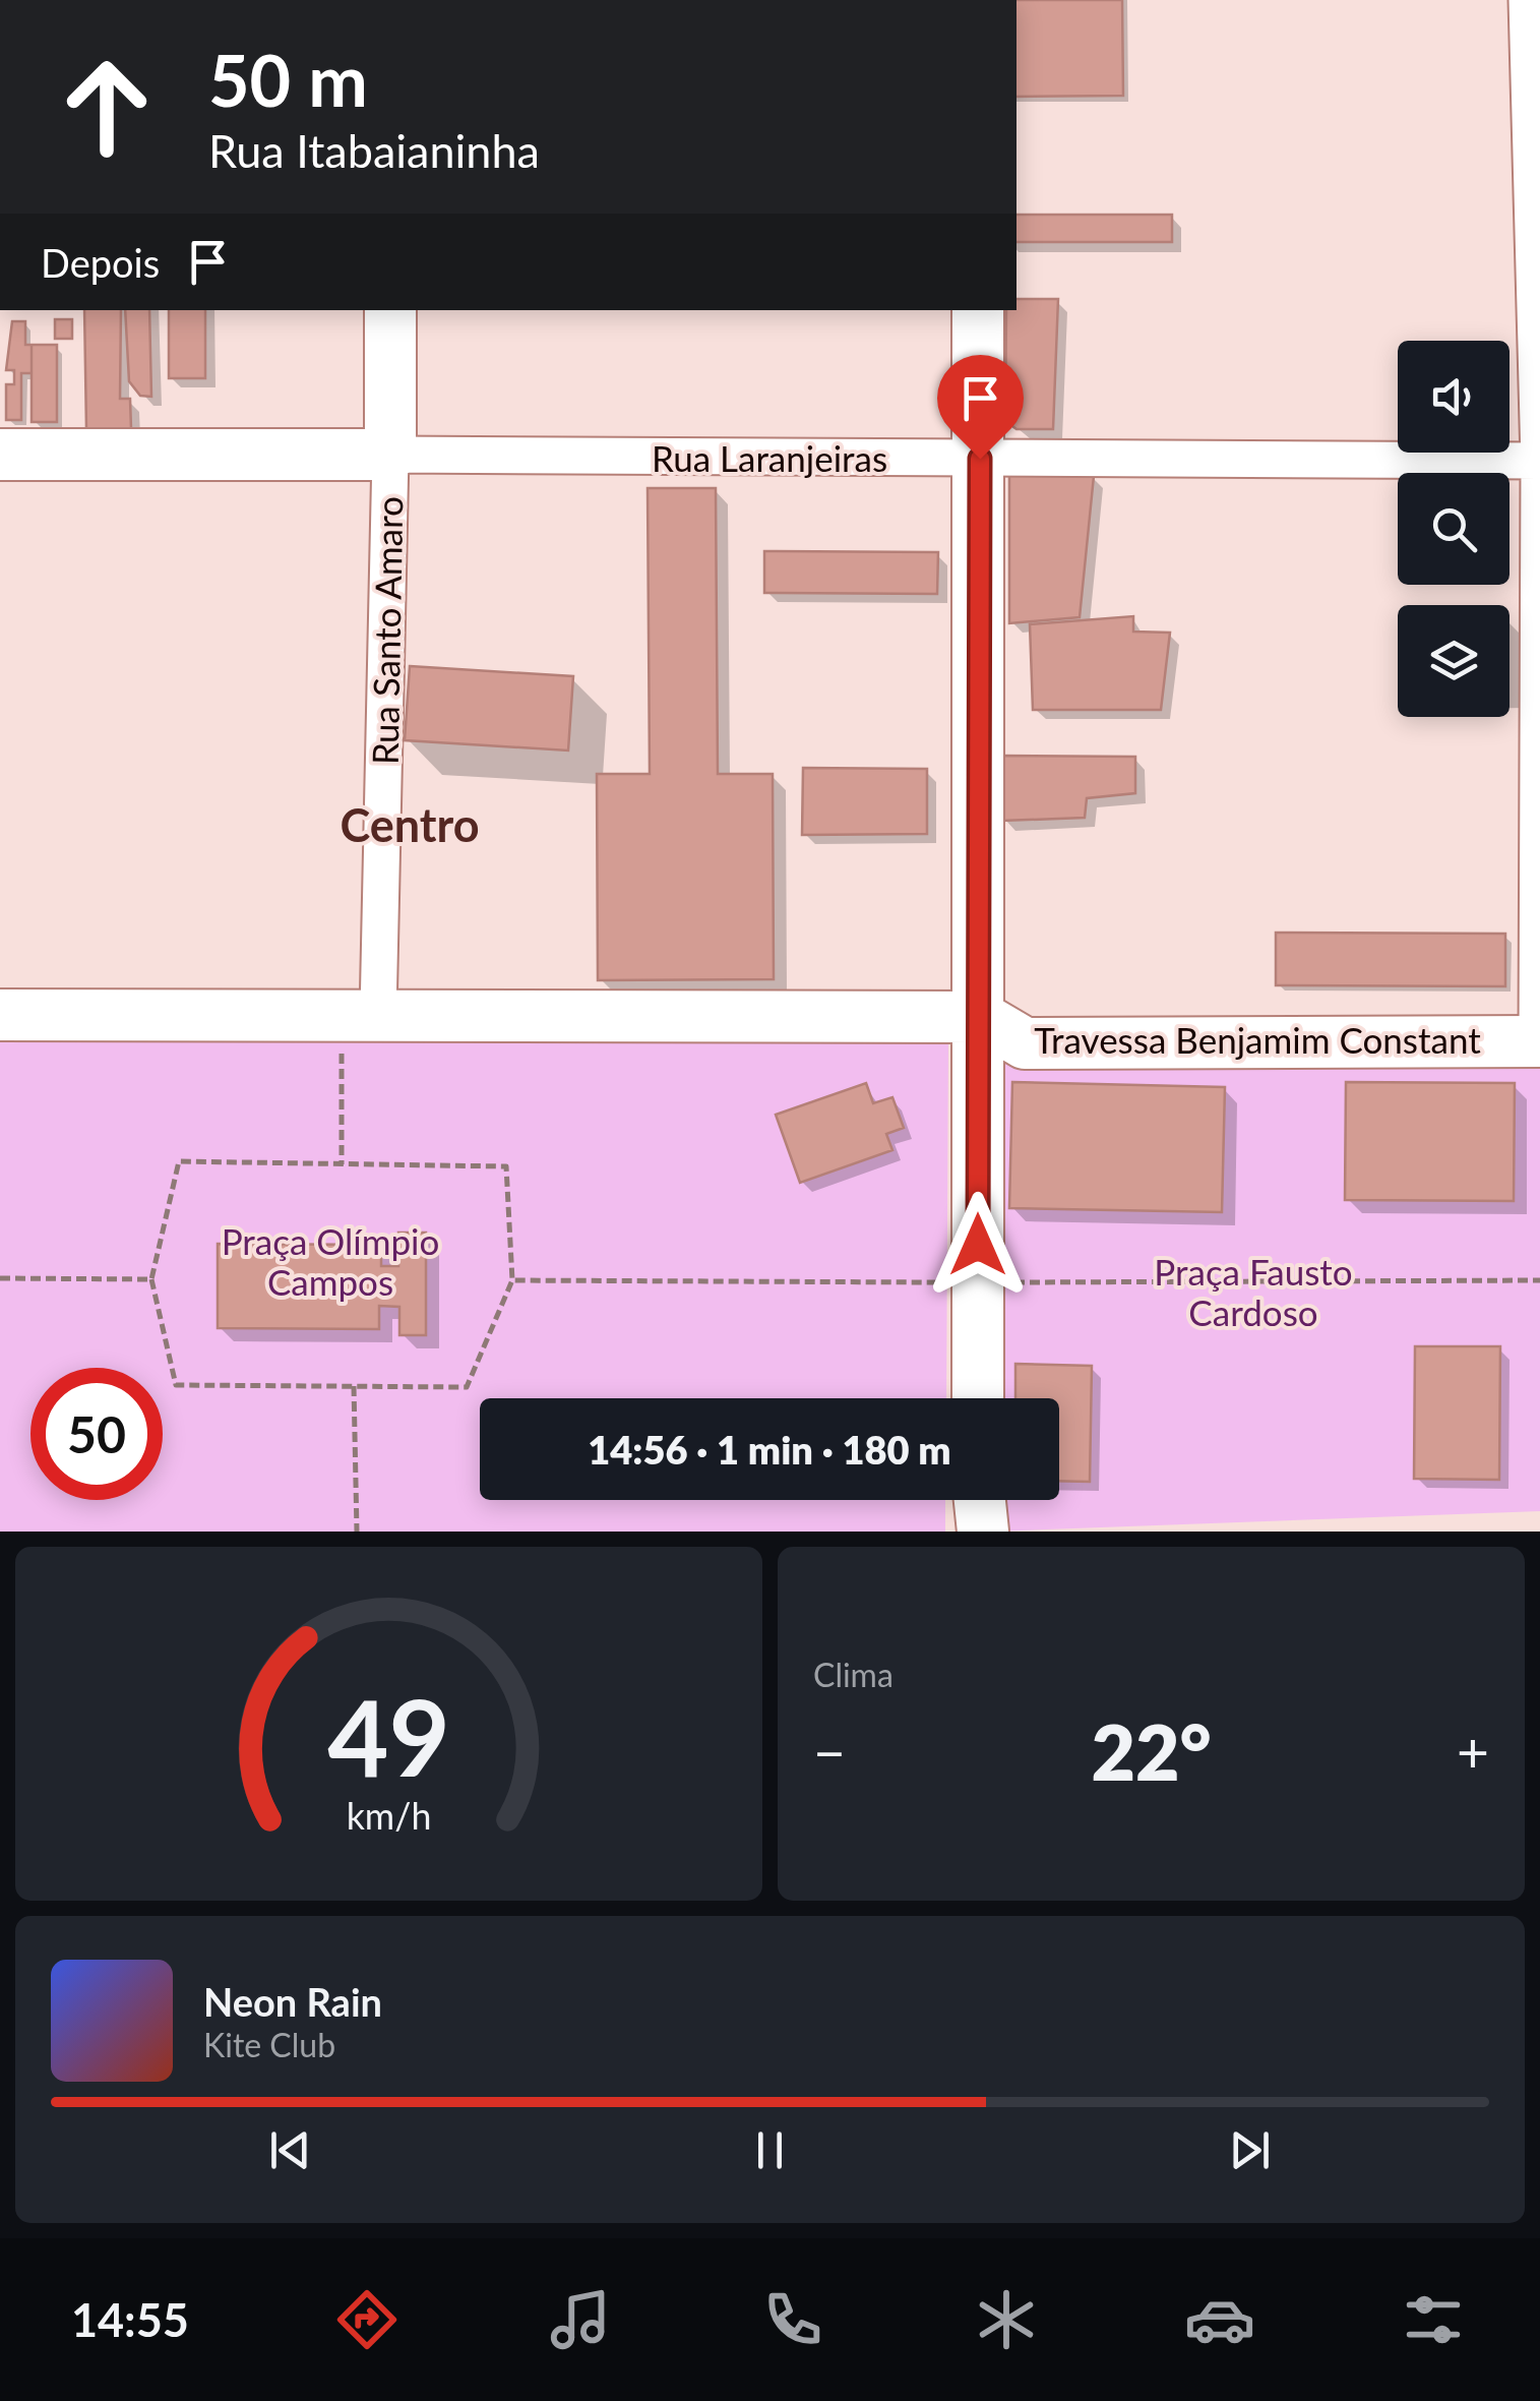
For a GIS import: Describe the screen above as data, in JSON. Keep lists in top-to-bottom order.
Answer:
{
  "streets": {
    "street": ["Rua Laranjeiras", "Rua Santo Amaro", "Travessa Benjamim Constant"]
  },
  "crossings": [
    ["Rua Laranjeiras", "Rua Santo Amaro"]
  ],
  "districts": ["Centro"],
  "parks": ["Praça Olímpio Campos", "Praça Fausto Cardoso"],
  "page": {
    "turn": ["50 m", "Rua Itabaianinha"],
    "then": "Depois",
    "limit": "50",
    "trip": "14:56 · 1 min · 180 m",
    "tile": "Clima",
    "heat": ["−", "22°", "+"],
    "song": ["Neon Rain", "Kite Club"],
    "tabs": "14:55",
    "gauge": ["49", "km/h"]
  }
}
